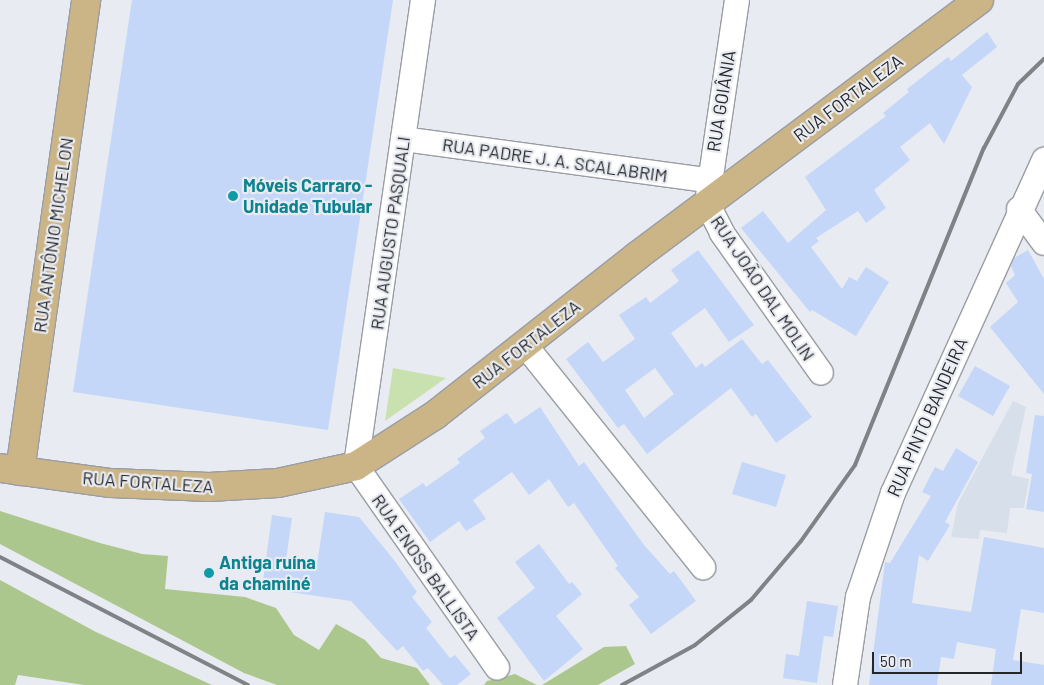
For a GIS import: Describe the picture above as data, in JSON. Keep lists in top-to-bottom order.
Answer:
{
  "streets": {
    "main road": ["RUA FORTALEZA", "RUA ANTÔNIO MICHELON"],
    "street": [
      "RUA GOIÂNIA",
      "RUA PADRE J. A. SCALABRIM",
      "RUA AUGUSTO PASQUALI",
      "RUA JOÃO DAL MOLIN",
      "RUA PINTO BANDEIRA",
      "RUA ENOSS BALLISTA"
    ]
  },
  "crossings": [
    ["RUA FORTALEZA", "RUA GOIÂNIA"],
    ["RUA FORTALEZA", "RUA PADRE J. A. SCALABRIM"],
    ["RUA FORTALEZA", "RUA AUGUSTO PASQUALI"],
    ["RUA FORTALEZA", "RUA ANTÔNIO MICHELON"],
    ["RUA FORTALEZA", "RUA JOÃO DAL MOLIN"],
    ["RUA FORTALEZA", "RUA ENOSS BALLISTA"],
    ["RUA GOIÂNIA", "RUA PADRE J. A. SCALABRIM"],
    ["RUA GOIÂNIA", "RUA JOÃO DAL MOLIN"],
    ["RUA PADRE J. A. SCALABRIM", "RUA AUGUSTO PASQUALI"],
    ["RUA PADRE J. A. SCALABRIM", "RUA JOÃO DAL MOLIN"],
    ["RUA AUGUSTO PASQUALI", "RUA ENOSS BALLISTA"]
  ],
  "places": ["Móveis Carraro - Unidade Tubular", "Antiga ruína da chaminé"],
  "scale_bar": "50 m"
}
